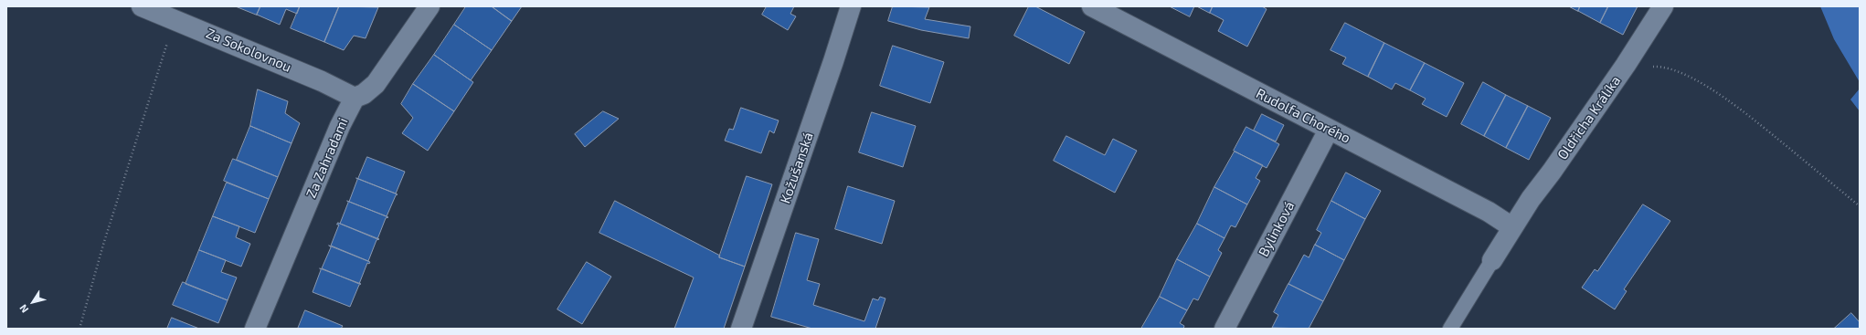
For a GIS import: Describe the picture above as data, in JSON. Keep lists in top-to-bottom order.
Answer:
{
  "streets": {
    "street": [
      "Za Sokolovnou",
      "Rudolfa Chorého",
      "Oldřicha Králíka",
      "Za Zahradami",
      "Kožušanská",
      "Bylinková"
    ]
  },
  "crossings": [
    ["Za Sokolovnou", "Za Zahradami"],
    ["Rudolfa Chorého", "Oldřicha Králíka"],
    ["Rudolfa Chorého", "Bylinková"]
  ],
  "north": "bottom left"
}
